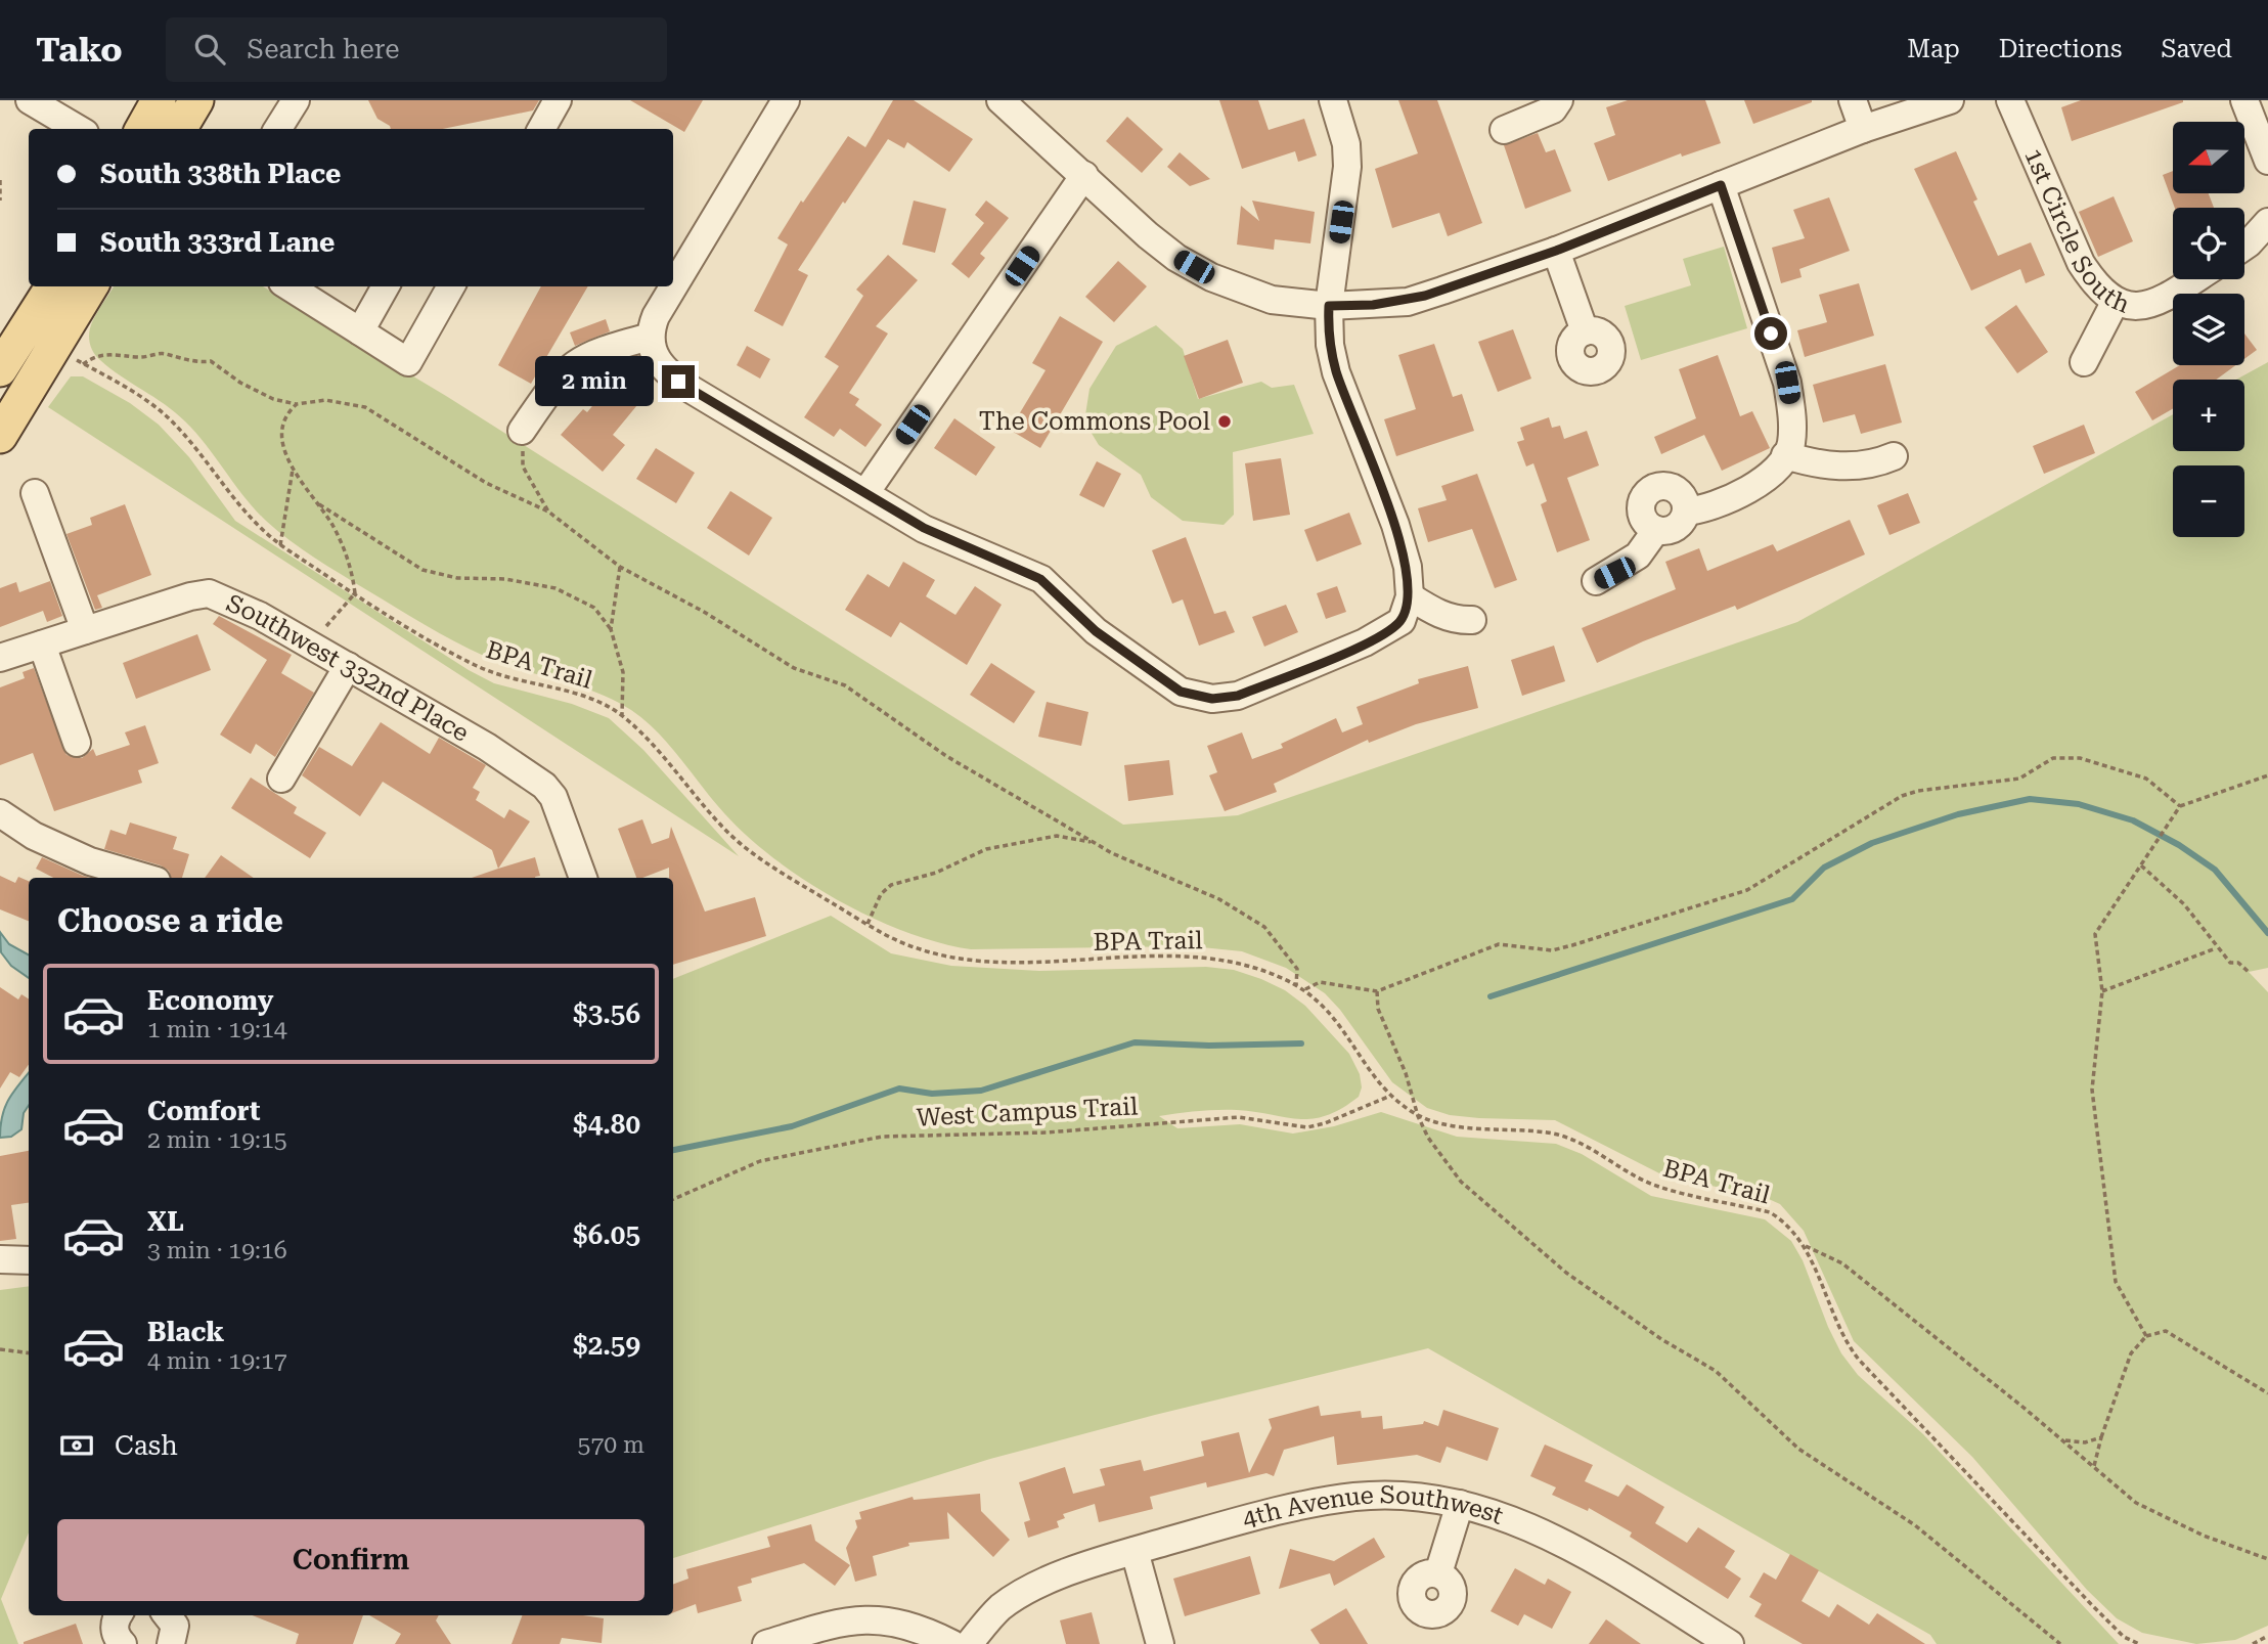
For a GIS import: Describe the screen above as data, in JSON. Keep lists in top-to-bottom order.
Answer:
{
  "streets": {
    "street": ["1st Circle South", "Southwest 332nd Place", "4th Avenue Southwest"],
    "path": ["BPA Trail", "West Campus Trail"]
  },
  "crossings": [
    ["BPA Trail", "West Campus Trail"]
  ],
  "places": ["The Commons Pool"],
  "north": "left",
  "page": {
    "header": "Tako",
    "search": "Search here",
    "nav": ["Map", "Directions", "Saved"],
    "map_buttons": ["+", "−"],
    "banner": ["South 338th Place", "South 333rd Lane"],
    "bubble": "2 min",
    "heading": "Choose a ride",
    "list": [
      {
        "name": "Economy",
        "note": "1 min · 19:14",
        "value": "$3.56"
      },
      {
        "name": "Comfort",
        "note": "2 min · 19:15",
        "value": "$4.80"
      },
      {
        "name": "XL",
        "note": "3 min · 19:16",
        "value": "$6.05"
      },
      {
        "name": "Black",
        "note": "4 min · 19:17",
        "value": "$2.59"
      }
    ],
    "pay": ["Cash", "570 m"],
    "buttons": "Confirm"
  }
}
